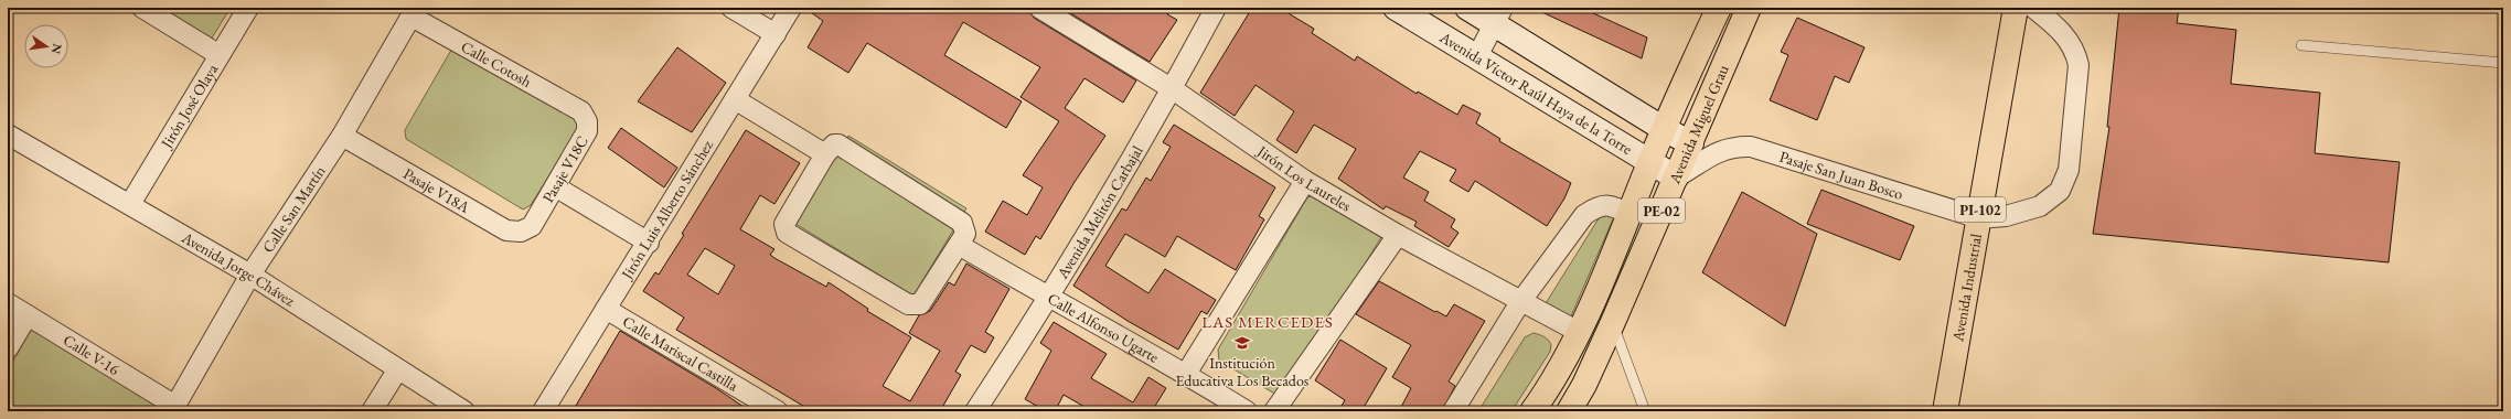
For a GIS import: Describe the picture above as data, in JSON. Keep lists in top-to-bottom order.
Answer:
{
  "streets": {
    "main road": [
      "Avenida Víctor Raúl Haya de la Torre",
      "Avenida Miguel Grau",
      "PI-102",
      "PE-02",
      "Avenida Industrial"
    ],
    "street": [
      "Calle Cotosh",
      "Jirón José Olaya",
      "Pasaje V18C",
      "Pasaje San Juan Bosco",
      "Jirón Los Laureles",
      "Pasaje V18A",
      "Calle San Martín",
      "Jirón Luis Alberto Sánchez",
      "Avenida Melitón Carbajal",
      "Avenida Jorge Chávez",
      "Calle Alfonso Ugarte",
      "Calle Mariscal Castilla",
      "Calle V-16"
    ]
  },
  "crossings": [
    ["Calle Cotosh", "Pasaje V18C"],
    ["Calle Cotosh", "Calle San Martín"],
    ["Avenida Víctor Raúl Haya de la Torre", "Avenida Miguel Grau"],
    ["Jirón José Olaya", "Avenida Jorge Chávez"],
    ["Avenida Miguel Grau", "Pasaje San Juan Bosco"],
    ["Avenida Miguel Grau", "Jirón Los Laureles"],
    ["Pasaje V18C", "Pasaje V18A"],
    ["Pasaje San Juan Bosco", "Avenida Industrial"],
    ["Jirón Los Laureles", "Avenida Melitón Carbajal"],
    ["Pasaje V18A", "Calle San Martín"],
    ["Calle San Martín", "Avenida Jorge Chávez"],
    ["Calle San Martín", "Calle V-16"],
    ["Jirón Luis Alberto Sánchez", "Calle Mariscal Castilla"],
    ["Avenida Melitón Carbajal", "Calle Alfonso Ugarte"]
  ],
  "districts": ["LAS MERCEDES"],
  "places": {
    "school or university": ["Institución Educativa Los Becados"]
  },
  "north": "right"
}
